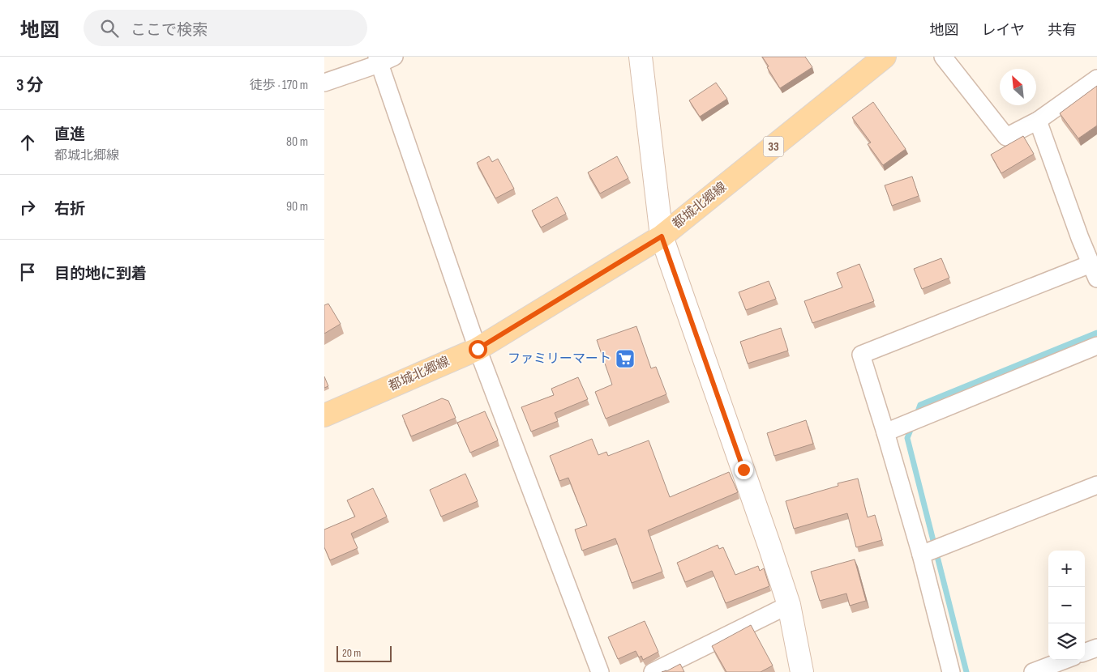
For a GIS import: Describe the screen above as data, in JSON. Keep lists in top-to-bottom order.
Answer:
{
  "streets": {
    "main road": ["33", "都城北郷線"]
  },
  "places": {
    "supermarket": ["ファミリーマート"]
  },
  "scale_bar": "20 m",
  "north": "top left",
  "page": {
    "header": "地図",
    "search": "ここで検索",
    "nav": ["地図", "レイヤ", "共有"],
    "heading": ["3 分", "徒歩 · 170 m"],
    "list": [
      ["直進", "都城北郷線", "80 m"],
      ["右折", "90 m"],
      "目的地に到着"
    ],
    "map_buttons": ["+", "−"],
    "scale": "20 m"
  }
}
